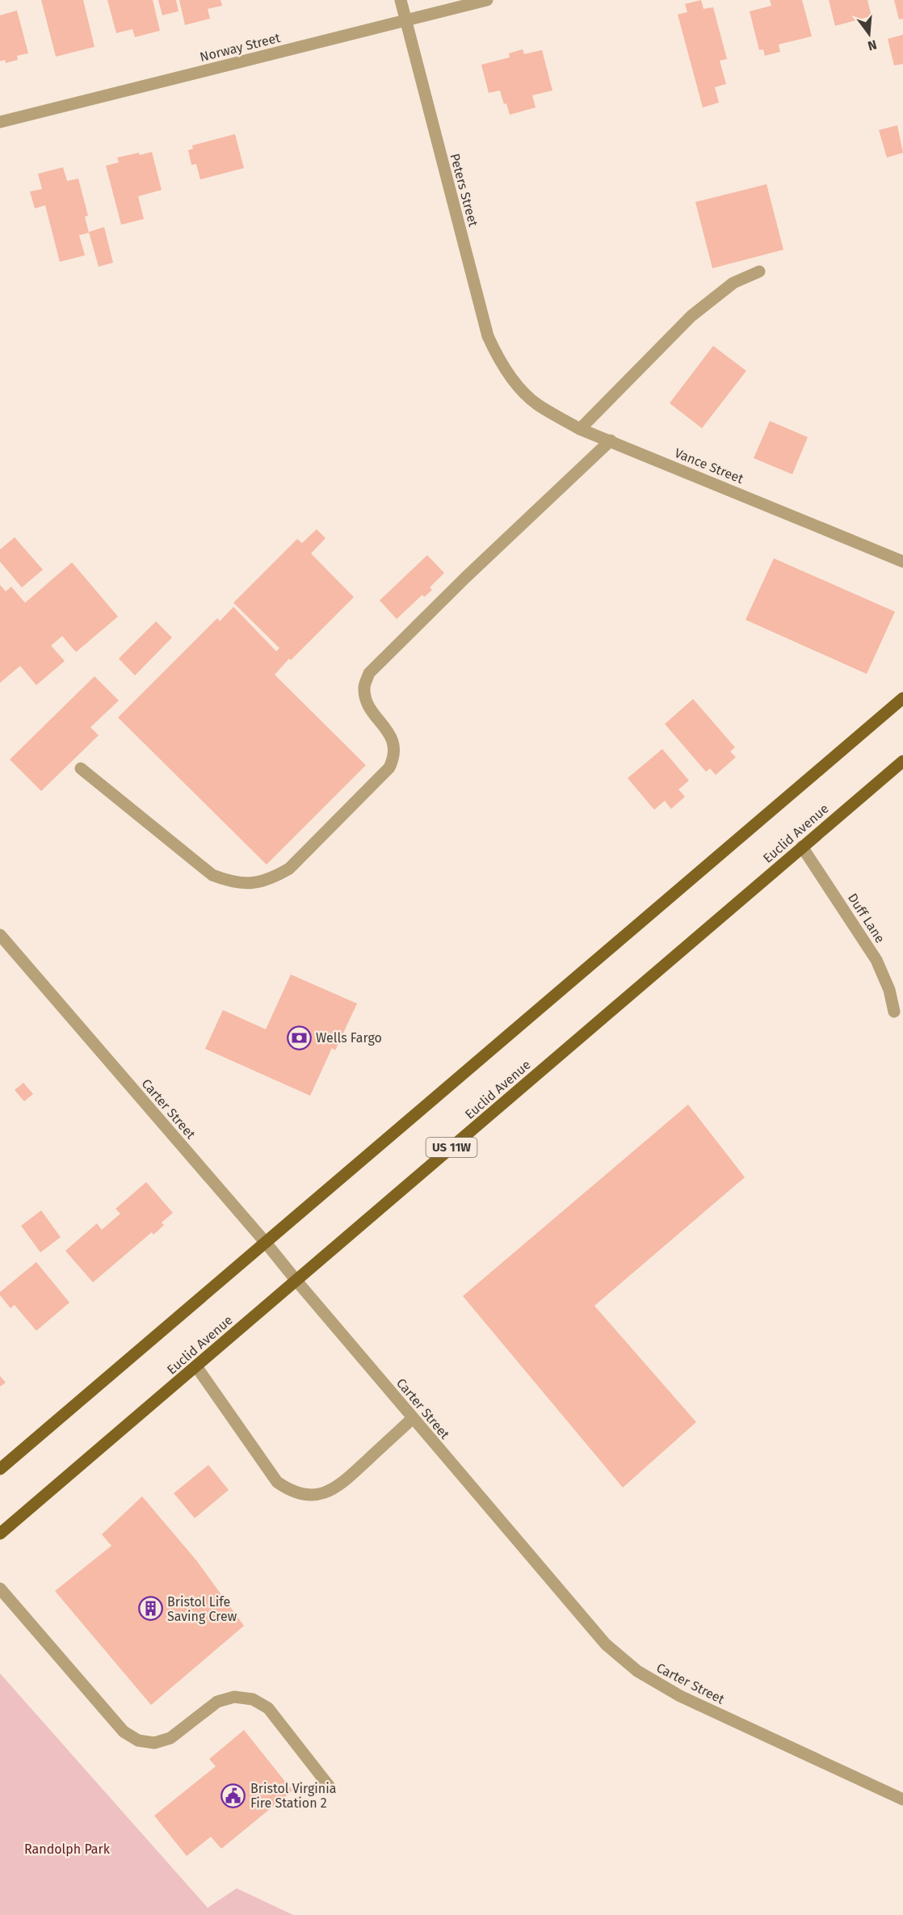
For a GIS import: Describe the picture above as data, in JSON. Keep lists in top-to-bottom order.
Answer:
{
  "streets": {
    "main road": ["Euclid Avenue", "US 11W"],
    "street": [
      "Norway Street",
      "Peters Street",
      "Vance Street",
      "Duff Lane",
      "Carter Street"
    ]
  },
  "crossings": [
    ["Norway Street", "Peters Street"],
    ["Peters Street", "Vance Street"],
    ["Euclid Avenue", "Duff Lane"],
    ["Euclid Avenue", "Carter Street"]
  ],
  "parks": ["Randolph Park"],
  "places": {
    "bank": ["Wells Fargo"],
    "building": ["Bristol Life Saving Crew"],
    "public building": ["Bristol Virginia Fire Station 2"]
  },
  "north": "bottom"
}
